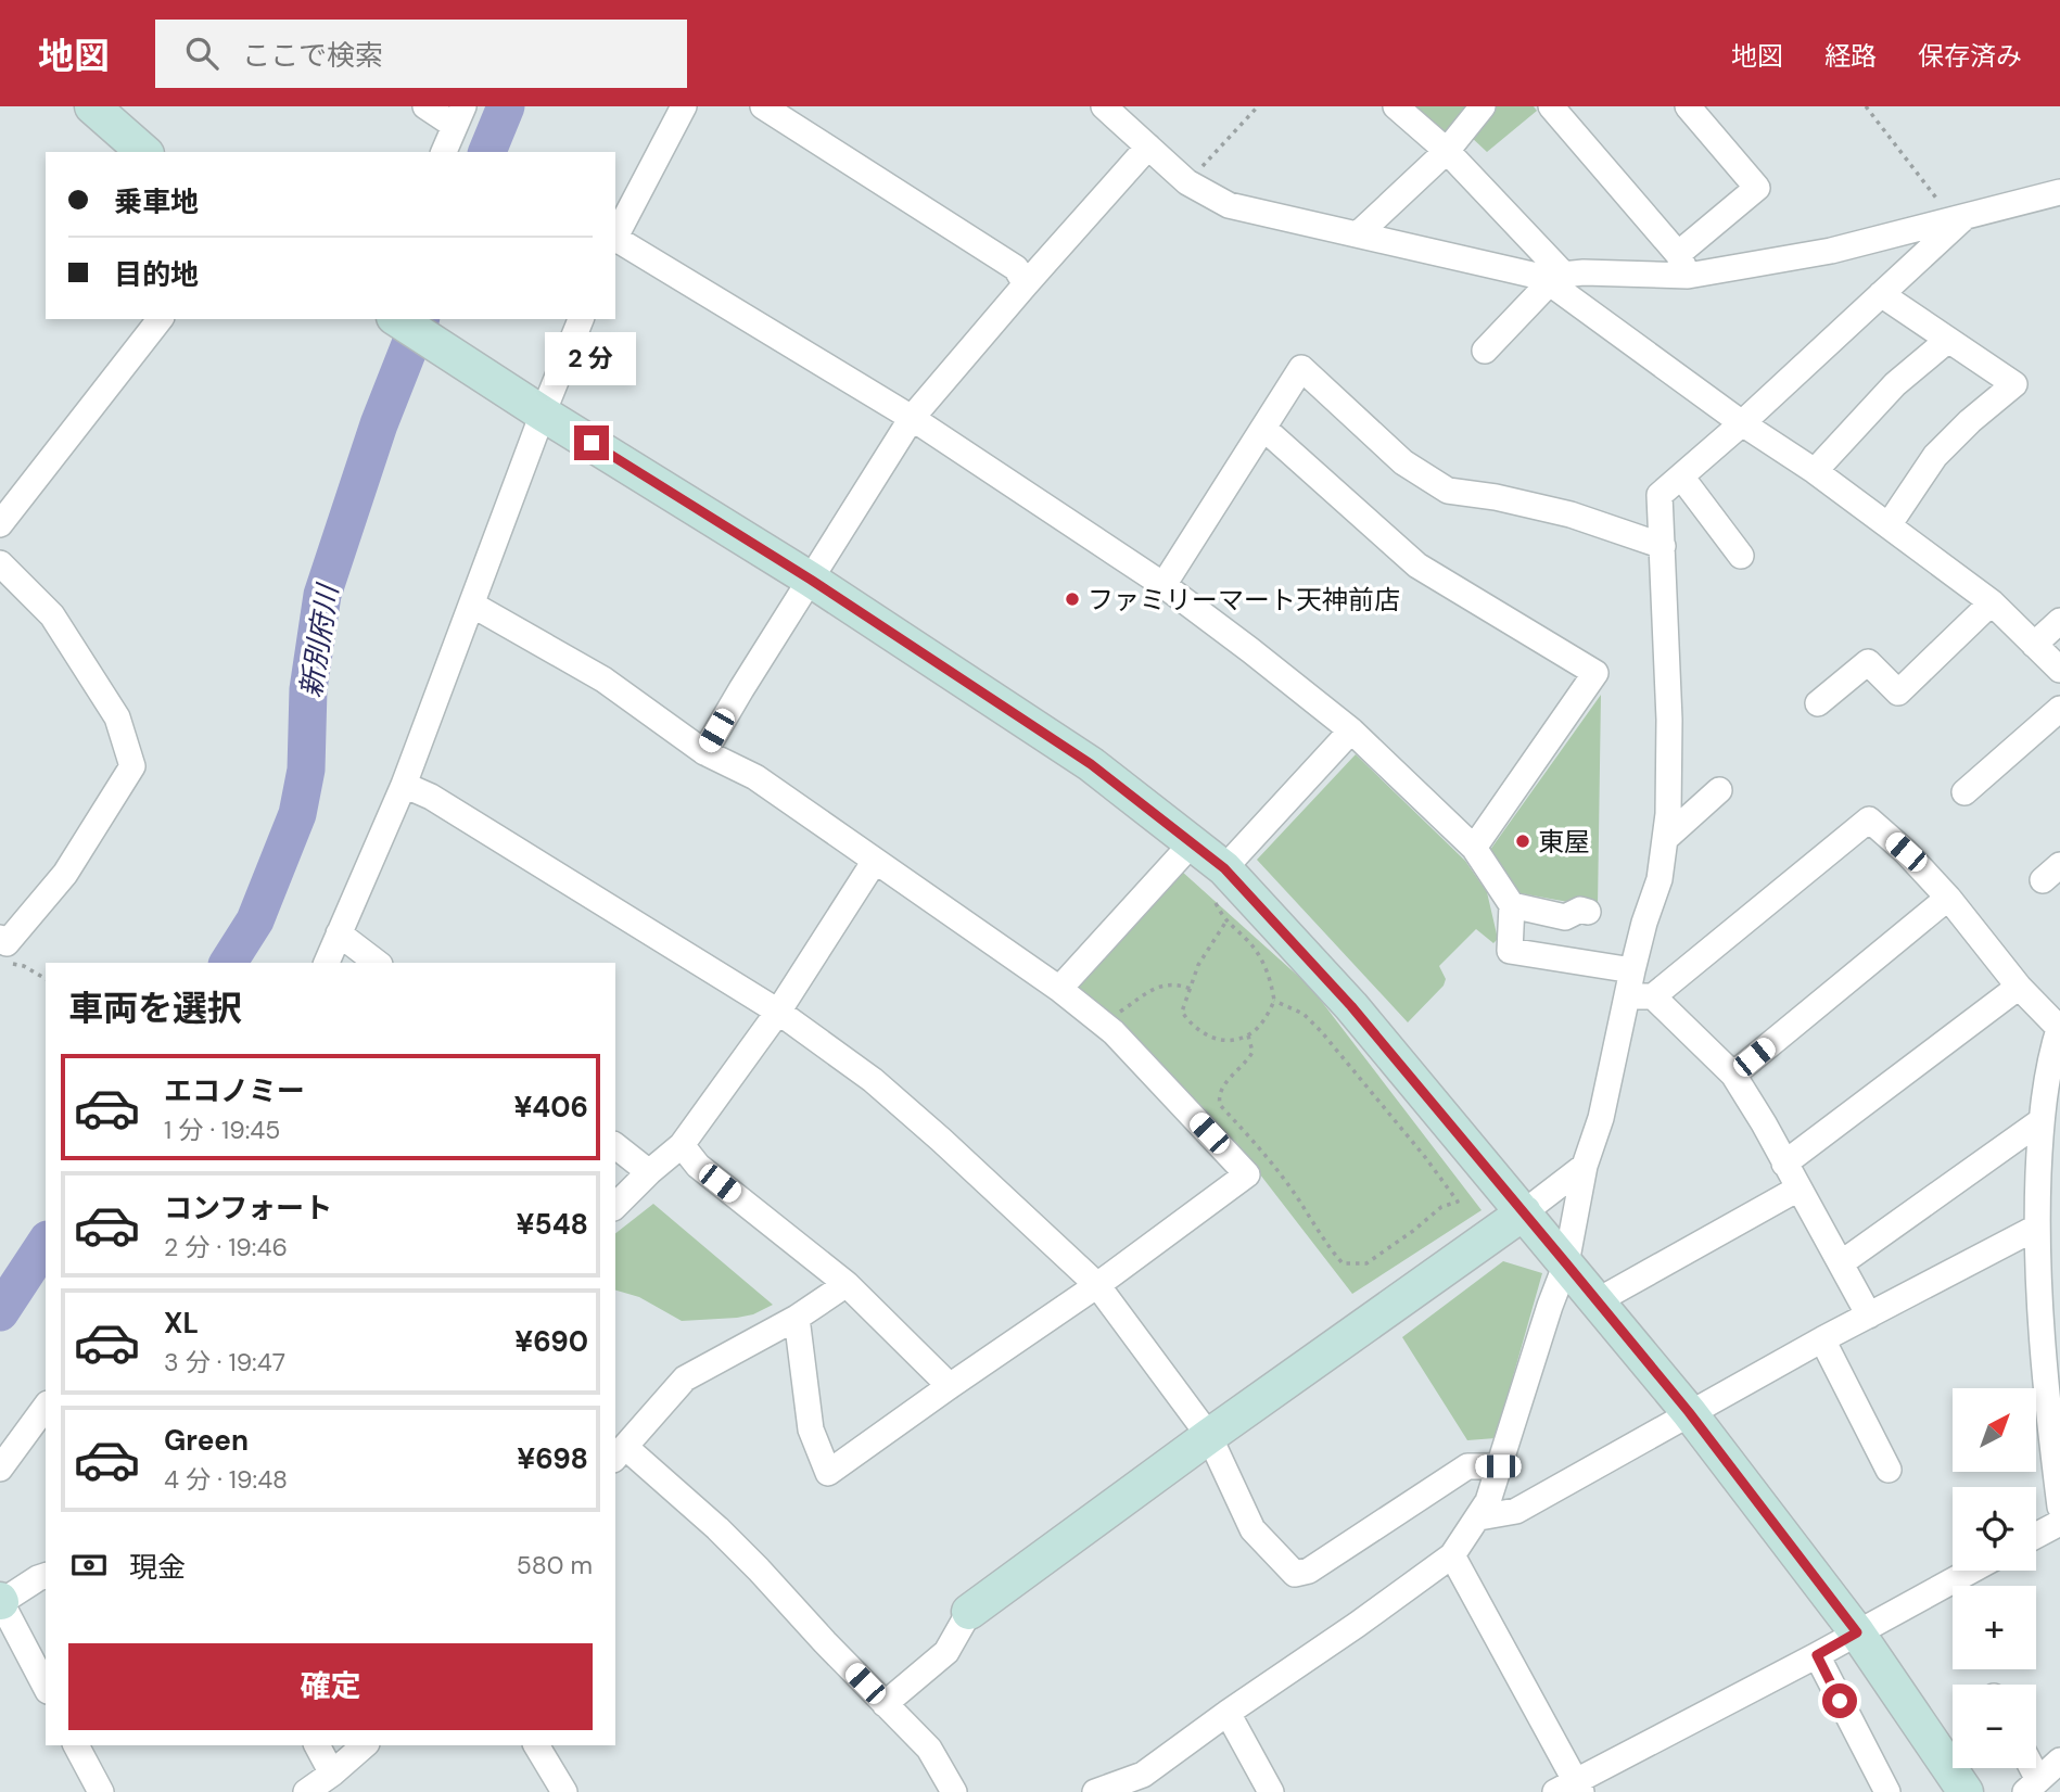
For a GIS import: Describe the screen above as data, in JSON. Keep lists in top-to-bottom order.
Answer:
{
  "water": ["新別府川"],
  "places": ["ファミリーマート天神前店", "東屋"],
  "north": "top right",
  "page": {
    "header": "地図",
    "search": "ここで検索",
    "nav": ["地図", "経路", "保存済み"],
    "banner": ["乗車地", "目的地"],
    "bubble": "2 分",
    "heading": "車両を選択",
    "list": [
      {
        "name": "エコノミー",
        "note": "1 分 · 19:45",
        "value": "¥406"
      },
      {
        "name": "コンフォート",
        "note": "2 分 · 19:46",
        "value": "¥548"
      },
      {
        "name": "XL",
        "note": "3 分 · 19:47",
        "value": "¥690"
      },
      {
        "name": "Green",
        "note": "4 分 · 19:48",
        "value": "¥698"
      }
    ],
    "map_buttons": ["+", "−"],
    "pay": ["現金", "580 m"],
    "buttons": "確定"
  }
}
